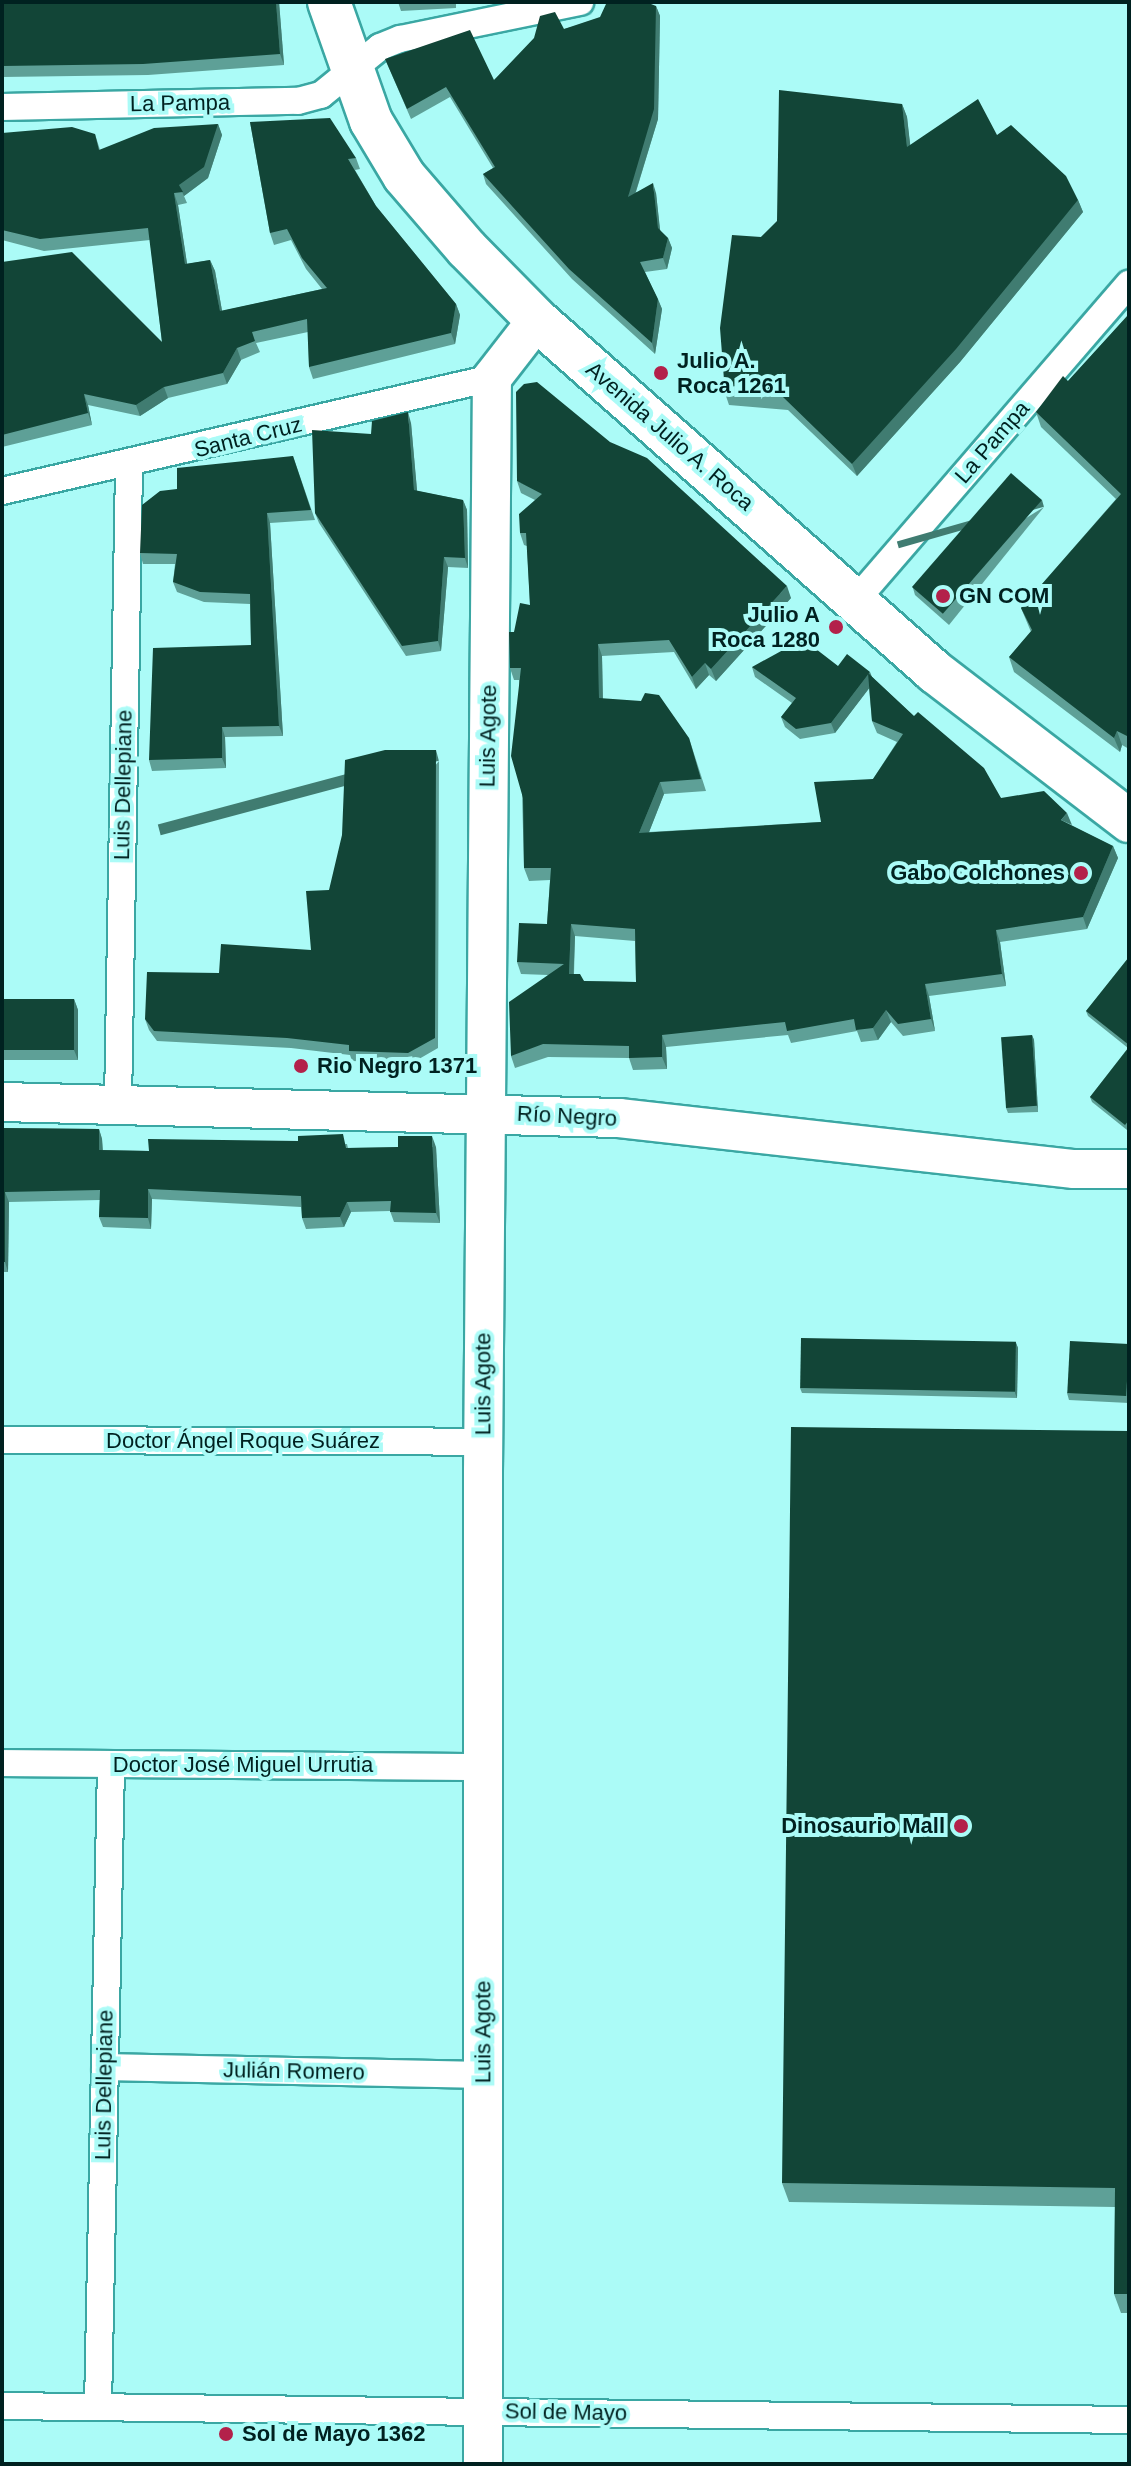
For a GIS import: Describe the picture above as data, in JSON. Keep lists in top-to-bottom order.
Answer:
{
  "streets": {
    "main road": ["Avenida Julio A. Roca", "Luis Agote", "Río Negro"],
    "street": [
      "La Pampa",
      "Santa Cruz",
      "Luis Dellepiane",
      "Doctor Ángel Roque Suárez",
      "Doctor José Miguel Urrutia",
      "Julián Romero",
      "Sol de Mayo"
    ]
  },
  "crossings": [
    ["La Pampa", "Avenida Julio A. Roca"],
    ["Santa Cruz", "Luis Agote"],
    ["Santa Cruz", "Luis Dellepiane"],
    ["Luis Agote", "Río Negro"],
    ["Luis Agote", "Doctor Ángel Roque Suárez"],
    ["Luis Agote", "Doctor José Miguel Urrutia"],
    ["Luis Agote", "Julián Romero"],
    ["Luis Agote", "Sol de Mayo"],
    ["Luis Dellepiane", "Río Negro"],
    ["Luis Dellepiane", "Doctor José Miguel Urrutia"],
    ["Luis Dellepiane", "Julián Romero"],
    ["Luis Dellepiane", "Sol de Mayo"]
  ],
  "places": [
    "Julio A. Roca 1261",
    "GN COM",
    "Julio A Roca 1280",
    "Gabo Colchones",
    "Rio Negro 1371",
    "Dinosaurio Mall",
    "Sol de Mayo 1362"
  ]
}
